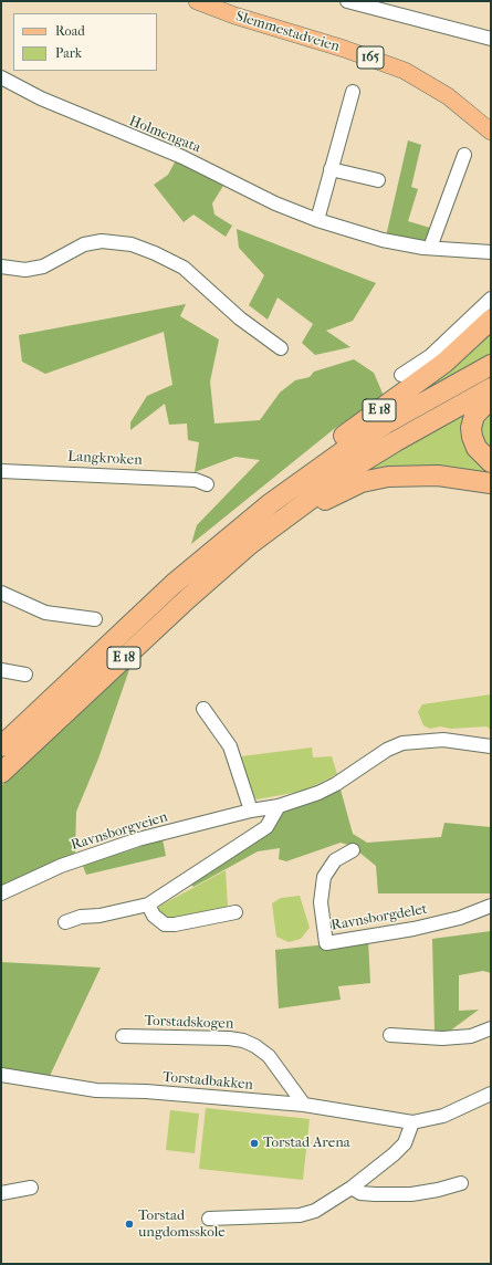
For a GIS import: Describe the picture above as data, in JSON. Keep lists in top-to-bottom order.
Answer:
{
  "streets": {
    "highway": ["E 18"],
    "main road": ["Slemmestadveien", "165"],
    "street": [
      "Holmengata",
      "Langkroken",
      "Ravnsborgveien",
      "Ravnsborgdelet",
      "Torstadskogen",
      "Torstadbakken"
    ]
  },
  "crossings": [
    ["Torstadskogen", "Torstadbakken"]
  ],
  "places": ["Torstad Arena", "Torstad ungdomsskole"],
  "legend": ["Road", "Park"]
}
